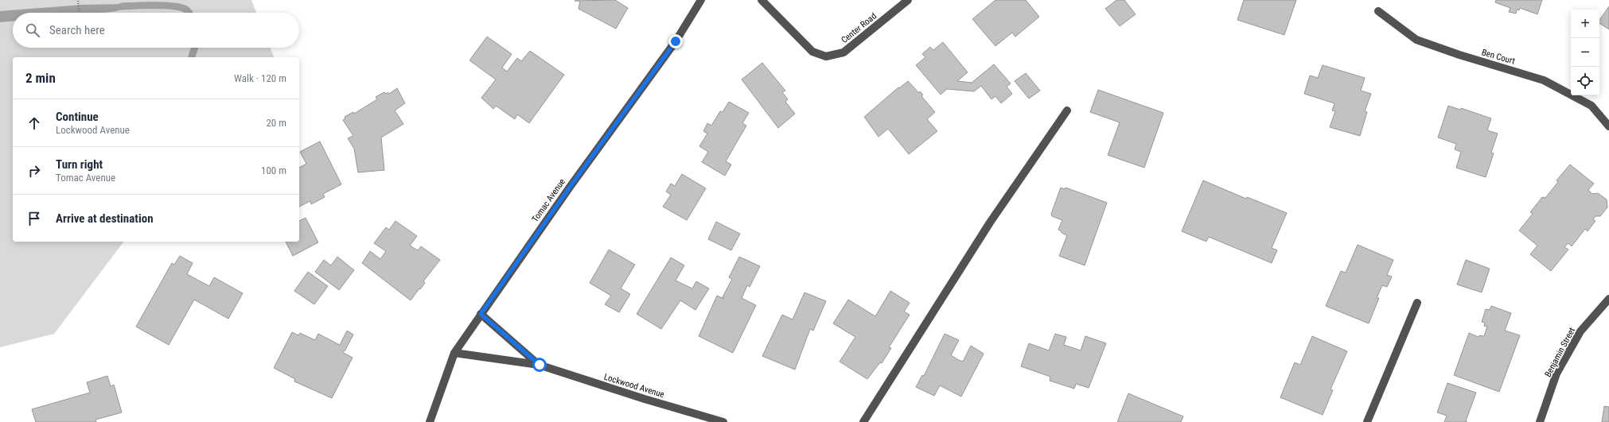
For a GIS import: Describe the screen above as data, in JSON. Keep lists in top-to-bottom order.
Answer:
{
  "streets": {
    "street": [
      "Center Road",
      "Ben Court",
      "Tomac Avenue",
      "Benjamin Street",
      "Lockwood Avenue"
    ]
  },
  "crossings": [
    ["Tomac Avenue", "Lockwood Avenue"]
  ],
  "page": {
    "map_buttons": ["+", "−"],
    "search": "Search here",
    "heading": ["2 min", "Walk · 120 m"],
    "list": [
      ["Continue", "Lockwood Avenue", "20 m"],
      ["Turn right", "Tomac Avenue", "100 m"],
      "Arrive at destination"
    ]
  }
}
